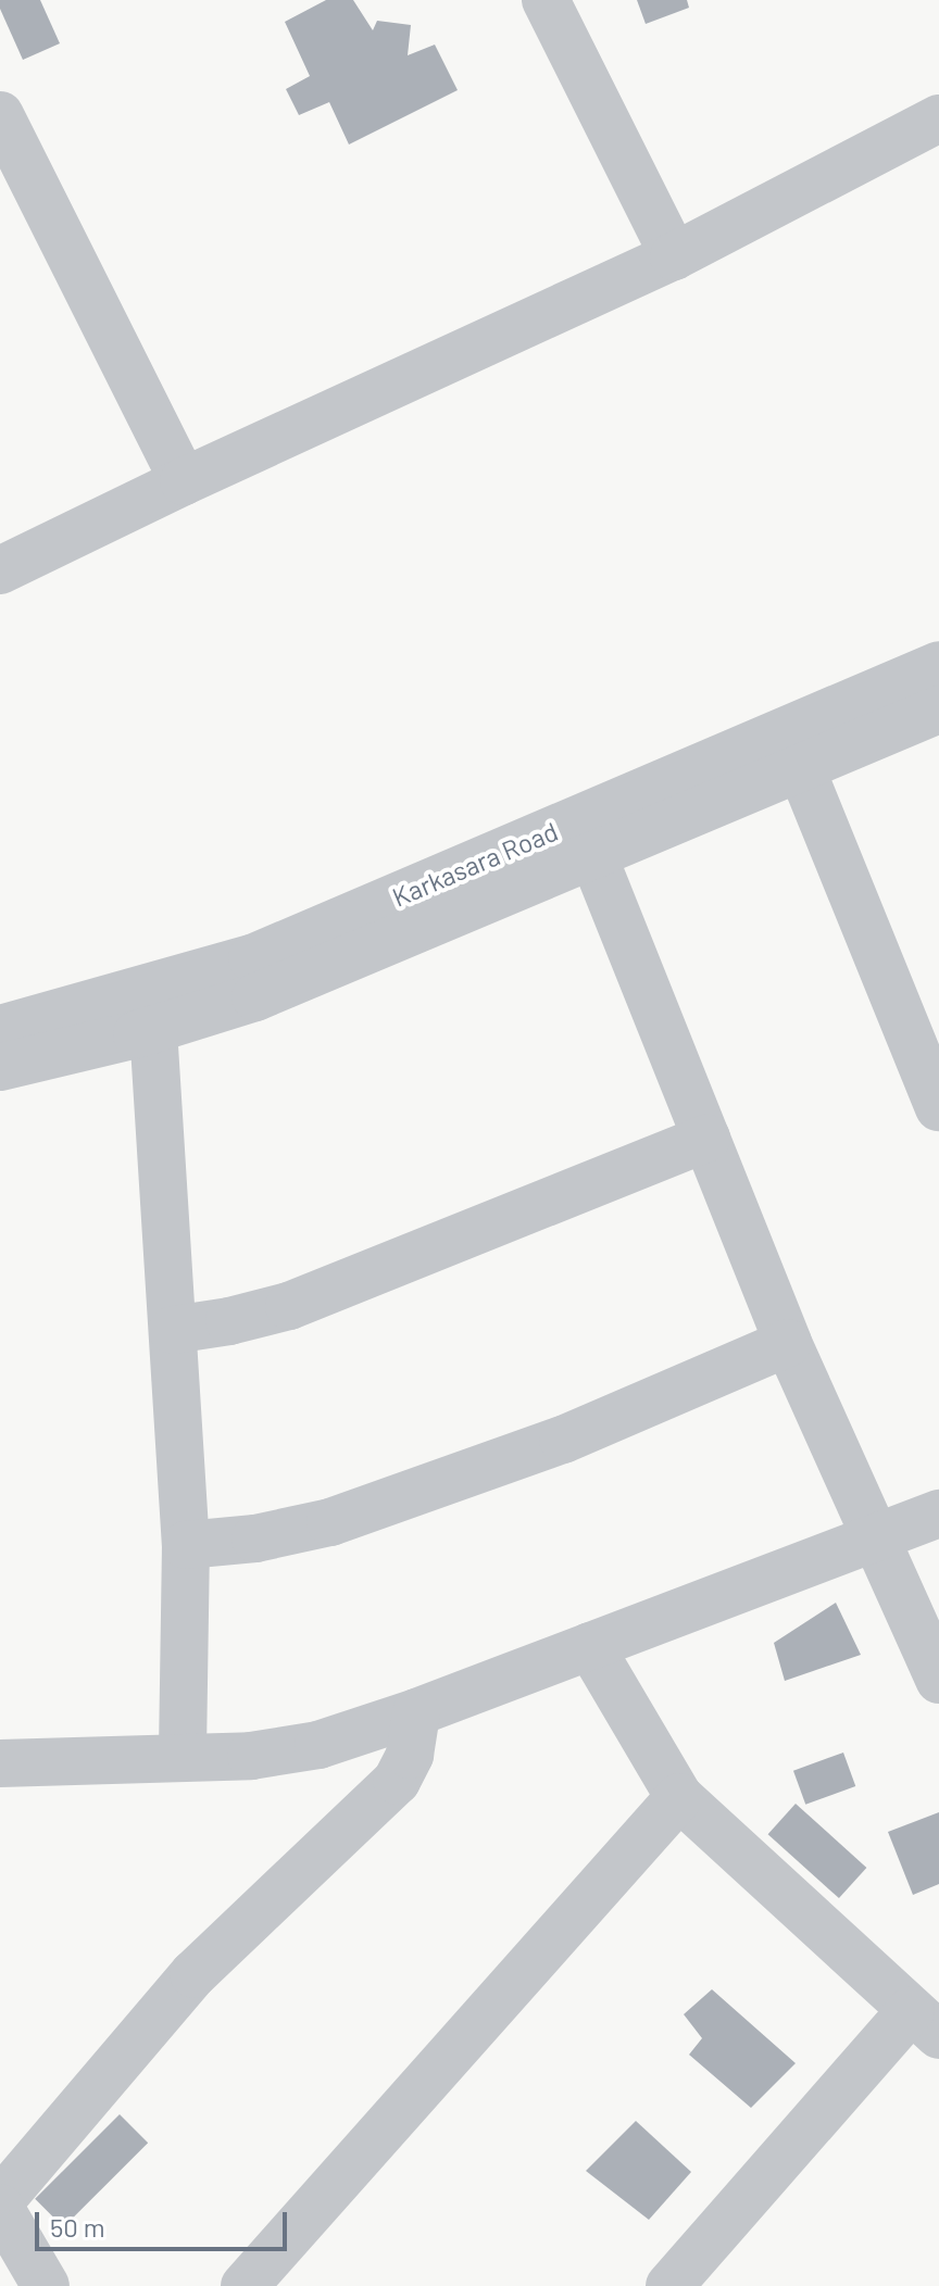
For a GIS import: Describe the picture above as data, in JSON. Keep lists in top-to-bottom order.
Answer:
{
  "streets": {
    "street": ["Karkasara Road"]
  },
  "scale_bar": "50 m"
}
